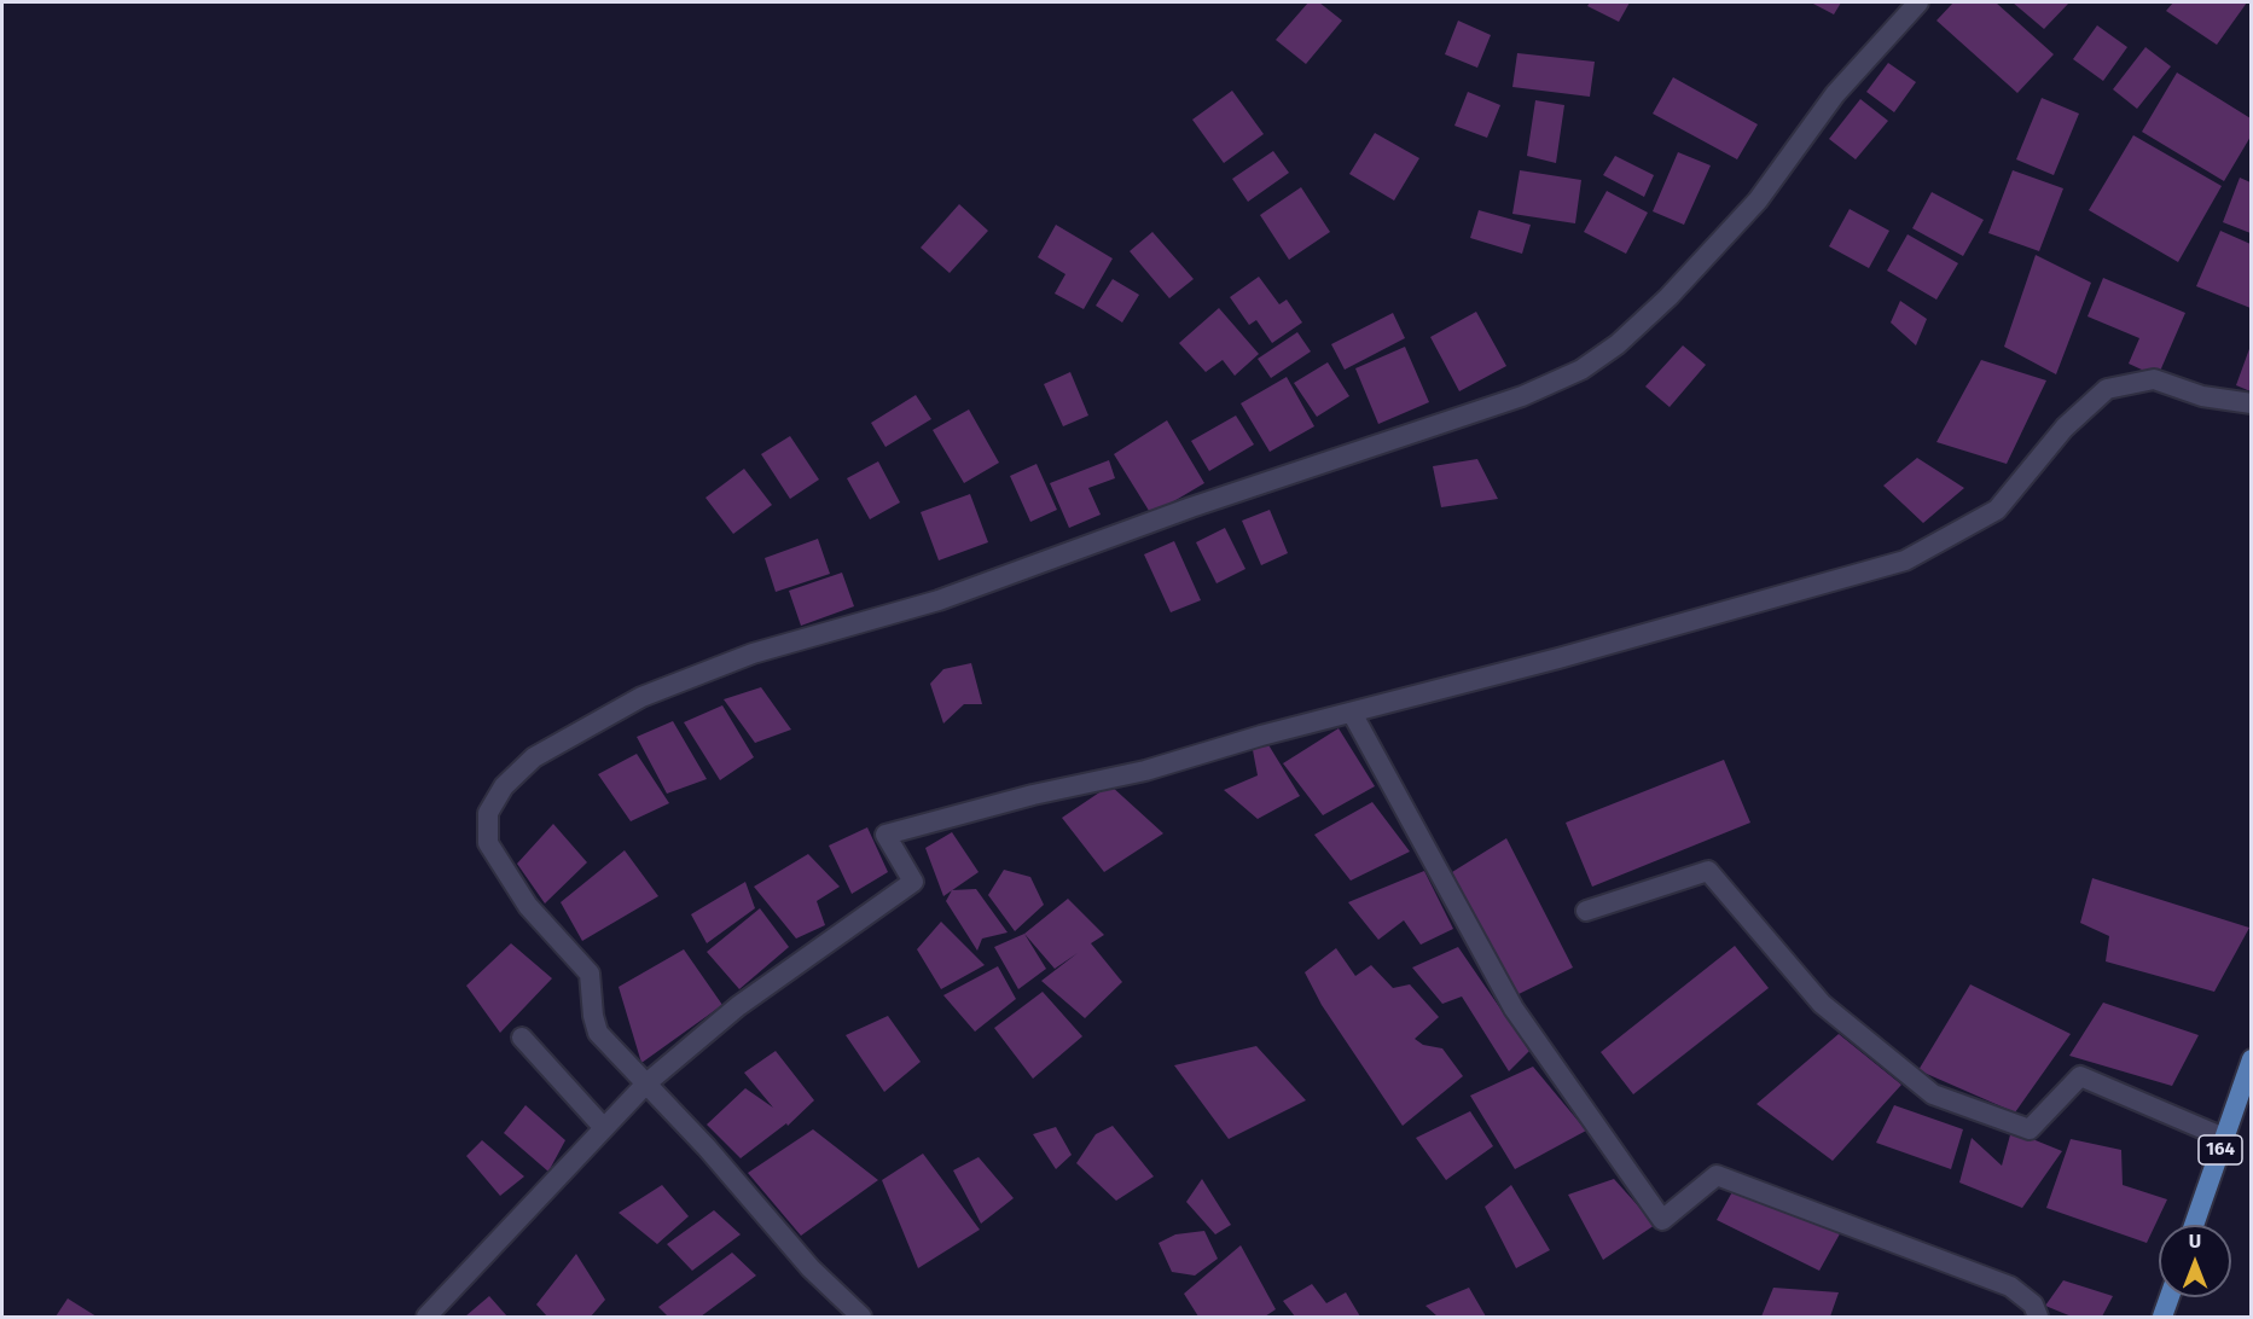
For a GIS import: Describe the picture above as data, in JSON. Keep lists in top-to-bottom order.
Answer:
{
  "streets": {
    "main road": ["164"]
  },
  "north": "top"
}
